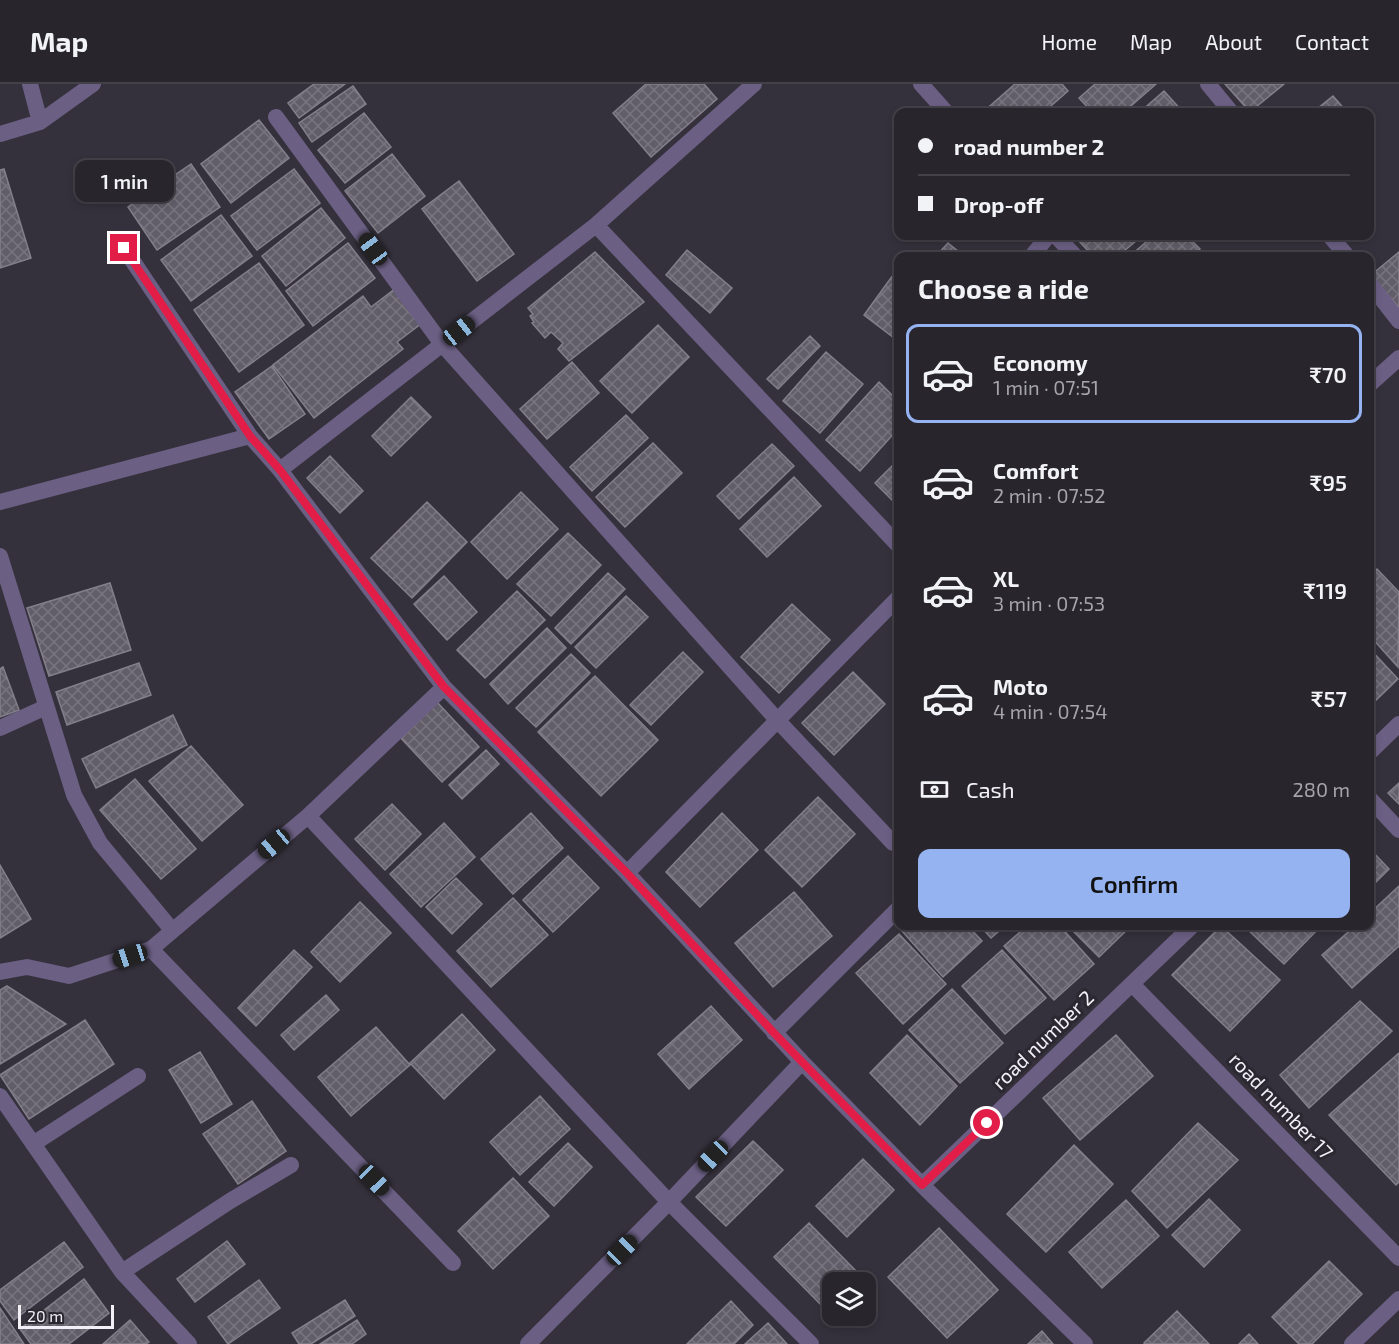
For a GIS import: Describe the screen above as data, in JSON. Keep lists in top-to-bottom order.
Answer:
{
  "streets": {
    "street": ["road number 2", "road number 17"]
  },
  "crossings": [
    ["road number 2", "road number 17"]
  ],
  "scale_bar": "20 m",
  "page": {
    "header": "Map",
    "nav": [
      "Home",
      "Map",
      "About",
      "Contact"
    ],
    "banner": ["road number 2", "Drop-off"],
    "bubble": "1 min",
    "heading": "Choose a ride",
    "list": [
      {
        "name": "Economy",
        "note": "1 min · 07:51",
        "value": "₹70"
      },
      {
        "name": "Comfort",
        "note": "2 min · 07:52",
        "value": "₹95"
      },
      {
        "name": "XL",
        "note": "3 min · 07:53",
        "value": "₹119"
      },
      {
        "name": "Moto",
        "note": "4 min · 07:54",
        "value": "₹57"
      }
    ],
    "pay": ["Cash", "280 m"],
    "buttons": "Confirm",
    "scale": "20 m"
  }
}
